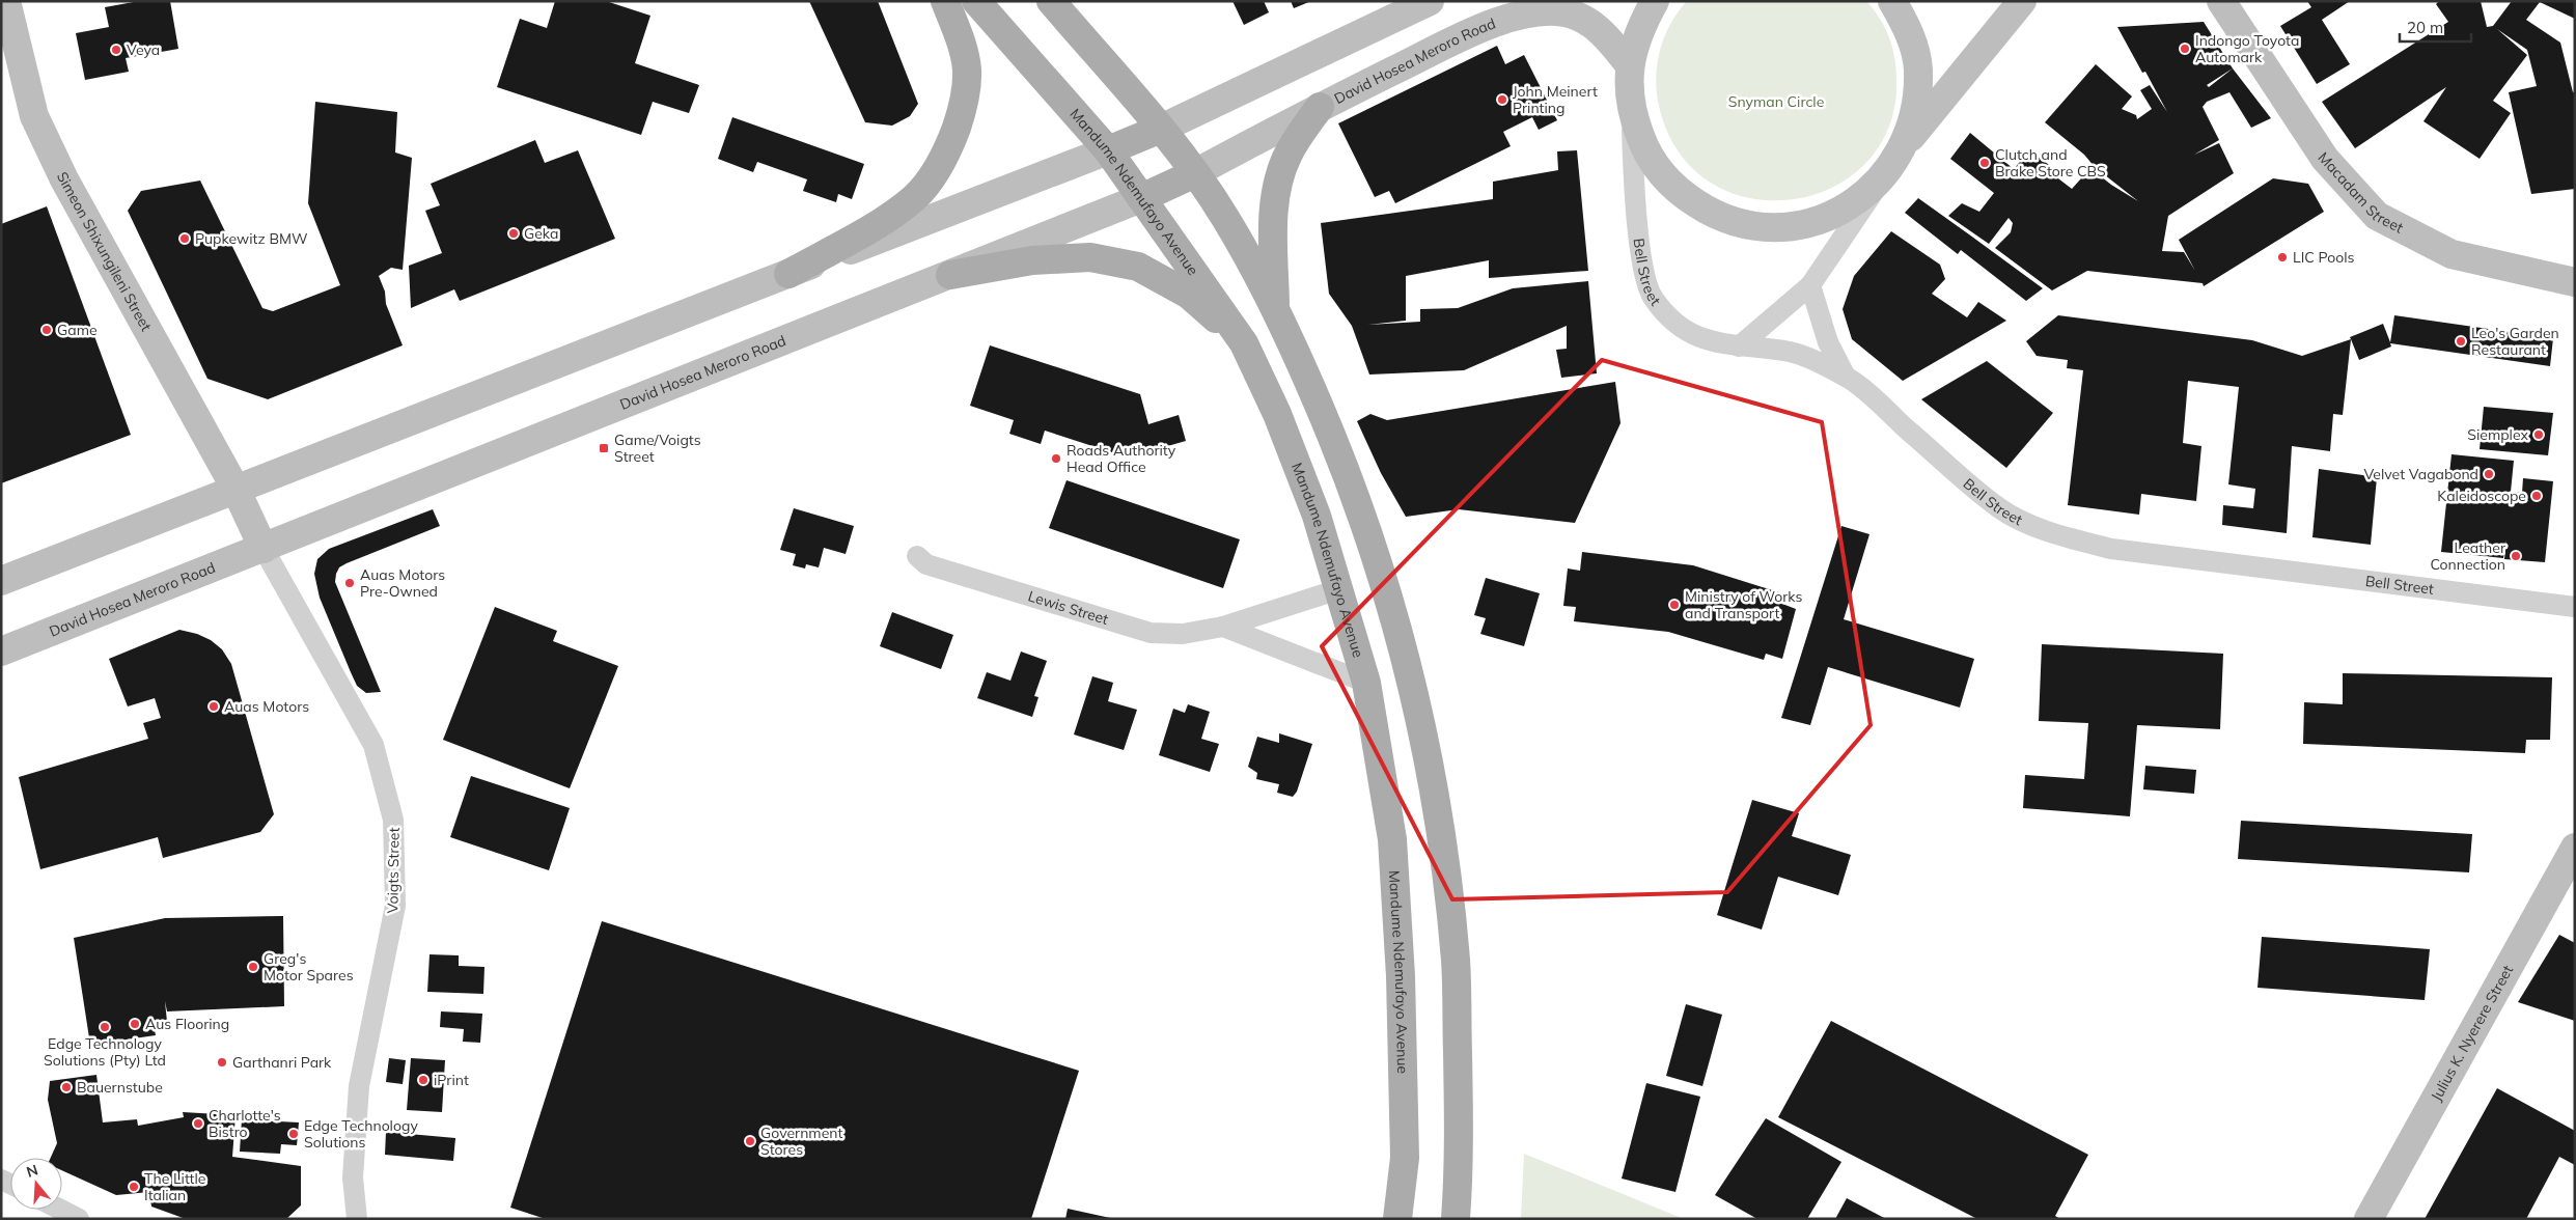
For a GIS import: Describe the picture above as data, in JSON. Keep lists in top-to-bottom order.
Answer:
{
  "streets": {
    "main road": [
      "David Hosea Meroro Road",
      "Macadam Street",
      "Mandume Ndemufayo Avenue",
      "Simeon Shixungileni Street",
      "Julius K. Nyerere Street"
    ],
    "street": ["Bell Street", "Lewis Street", "Voigts Street"]
  },
  "crossings": [
    ["David Hosea Meroro Road", "Mandume Ndemufayo Avenue"],
    ["David Hosea Meroro Road", "Voigts Street"],
    ["Mandume Ndemufayo Avenue", "Lewis Street"]
  ],
  "parks": ["Snyman Circle"],
  "places": {
    "other": [
      "Indongo Toyota Automark",
      "Veya",
      "John Meinert Printing",
      "Clutch and Brake Store CBS",
      "Geka",
      "Pupkewitz BMW",
      "LIC Pools",
      "Game",
      "Leo's Garden Restaurant",
      "Siemplex",
      "Roads Authority Head Office",
      "Velvet Vagabond",
      "Kaleidoscope",
      "Leather Connection",
      "Auas Motors Pre-Owned",
      "Ministry of Works and Transport",
      "Auas Motors",
      "Greg's Motor Spares",
      "Aus Flooring",
      "Edge Technology Solutions (Pty) Ltd",
      "Garthanri Park",
      "iPrint",
      "Bauernstube",
      "Charlotte's Bistro",
      "Edge Technology Solutions",
      "Government Stores",
      "The Little Italian"
    ],
    "transit": ["Game/Voigts Street"]
  },
  "scale_bar": "20 m",
  "north": "top"
}
